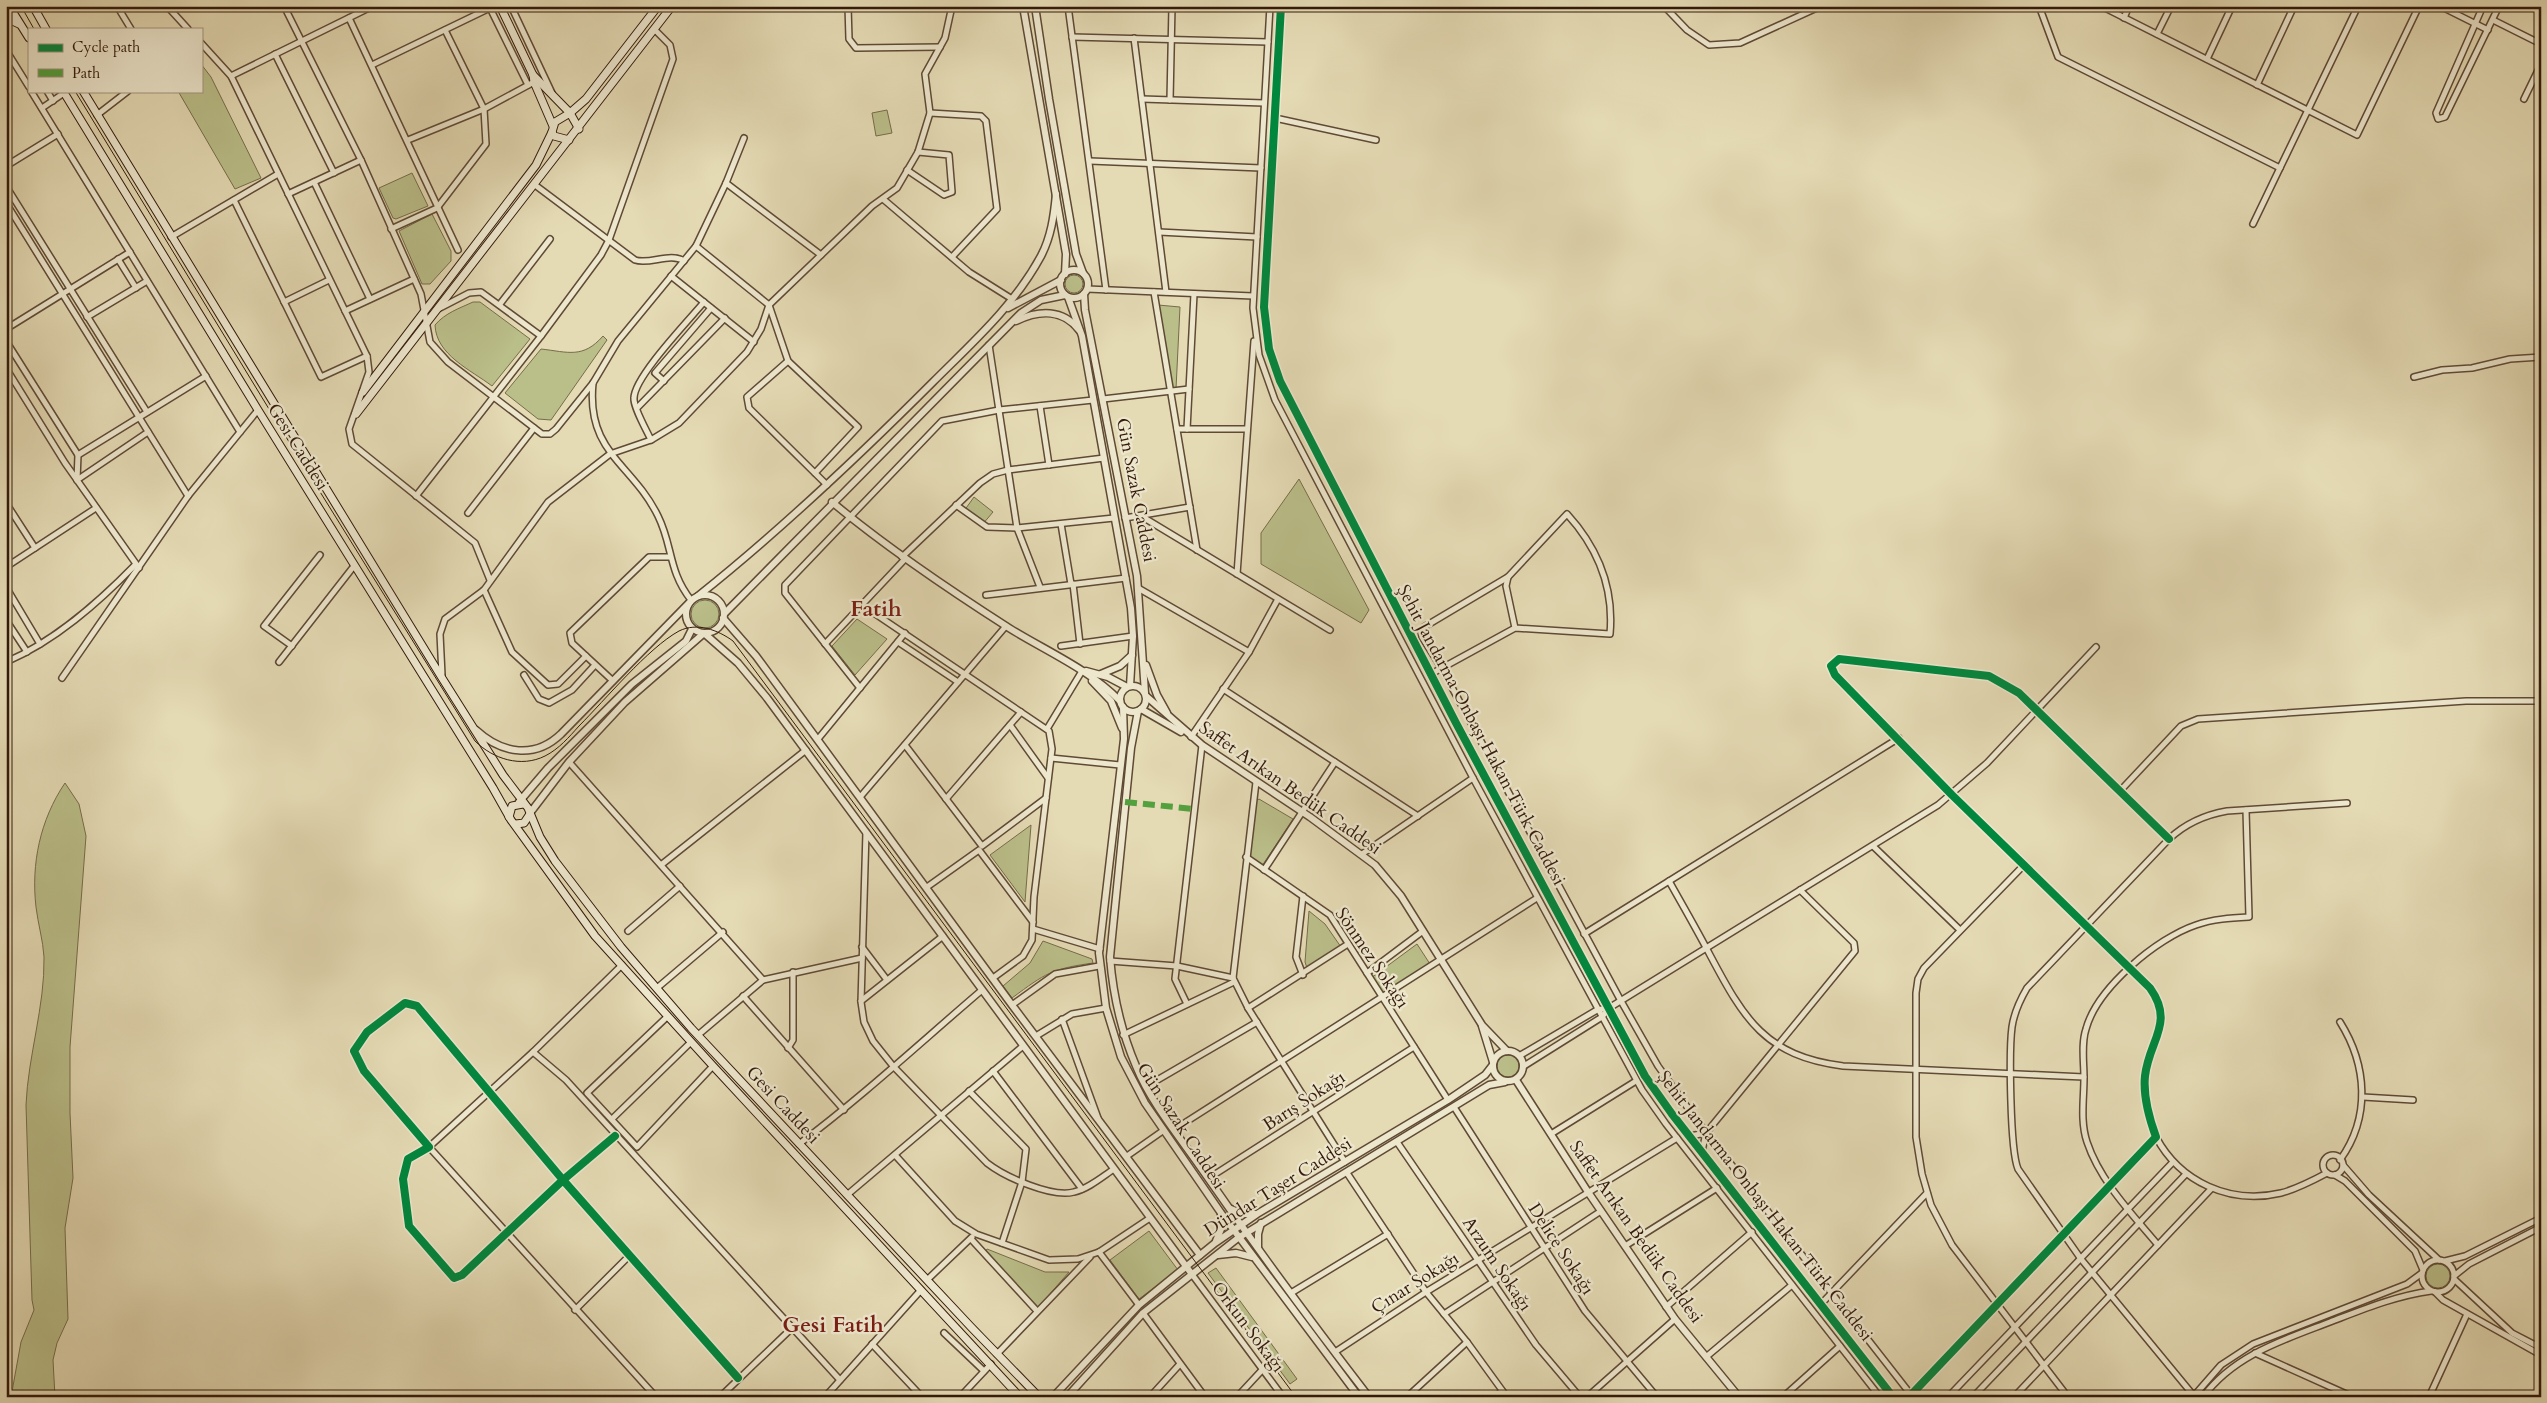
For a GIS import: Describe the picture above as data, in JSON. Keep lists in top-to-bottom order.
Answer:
{
  "streets": {
    "main road": ["Gesi Caddesi"],
    "street": [
      "Gün Sazak Caddesi",
      "Şehit Jandarma Onbaşı Hakan Türk Caddesi",
      "Saffet Arıkan Bedük Caddesi",
      "Sönmez Sokağı",
      "Barış Sokağı",
      "Dündar Taşer Caddesi",
      "Delice Sokağı",
      "Arzum Sokağı",
      "Çınar Sokağı",
      "Orkun Sokağı"
    ]
  },
  "crossings": [
    ["Gün Sazak Caddesi", "Barış Sokağı"],
    ["Gün Sazak Caddesi", "Dündar Taşer Caddesi"],
    ["Gün Sazak Caddesi", "Çınar Sokağı"],
    ["Şehit Jandarma Onbaşı Hakan Türk Caddesi", "Çınar Sokağı"],
    ["Saffet Arıkan Bedük Caddesi", "Dündar Taşer Caddesi"],
    ["Saffet Arıkan Bedük Caddesi", "Çınar Sokağı"],
    ["Sönmez Sokağı", "Barış Sokağı"],
    ["Sönmez Sokağı", "Dündar Taşer Caddesi"],
    ["Dündar Taşer Caddesi", "Delice Sokağı"],
    ["Dündar Taşer Caddesi", "Arzum Sokağı"],
    ["Dündar Taşer Caddesi", "Orkun Sokağı"],
    ["Delice Sokağı", "Çınar Sokağı"],
    ["Arzum Sokağı", "Çınar Sokağı"]
  ],
  "districts": ["Fatih", "Gesi Fatih"],
  "legend": ["Cycle path", "Path"]
}
